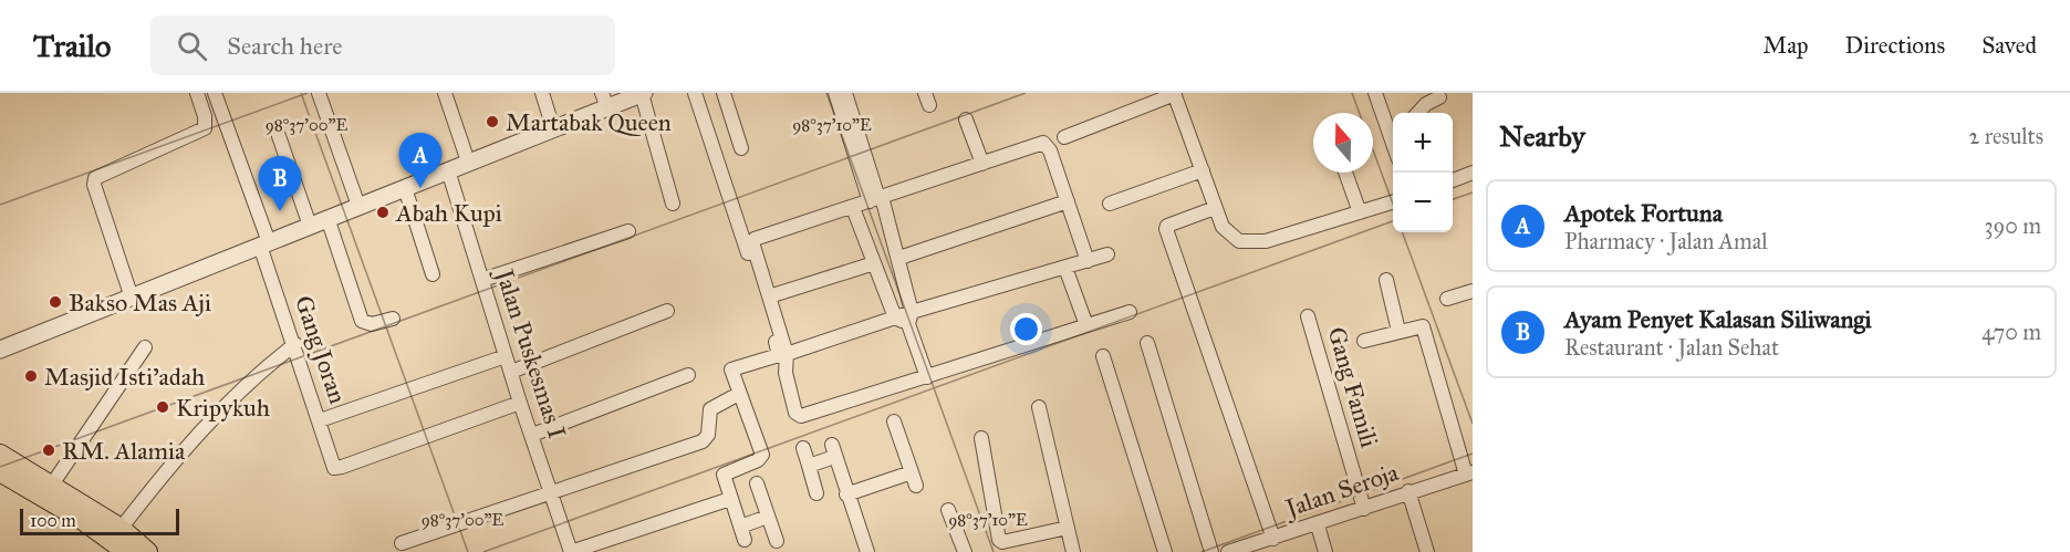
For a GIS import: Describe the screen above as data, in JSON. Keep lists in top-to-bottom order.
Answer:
{
  "streets": {
    "street": [
      "Gang Joran",
      "Jalan Puskesmas I",
      "Gang Famili",
      "Jalan Seroja"
    ]
  },
  "crossings": [
    ["Gang Joran", "Jalan Puskesmas I"],
    ["Gang Famili", "Jalan Seroja"]
  ],
  "places": [
    "Martabak Queen",
    "Abah Kupi",
    "Bakso Mas Aji",
    "Masjid Isti'adah",
    "Kripykuh",
    "RM. Alamia"
  ],
  "scale_bar": "100 m",
  "north": "top",
  "page": {
    "header": "Trailo",
    "search": "Search here",
    "nav": ["Map", "Directions", "Saved"],
    "heading": ["Nearby", "2 results"],
    "map_buttons": ["+", "−"],
    "pins": ["A", "B"],
    "list": [
      {
        "mark": "A",
        "name": "Apotek Fortuna",
        "note": "Pharmacy · Jalan Amal",
        "value": "390 m"
      },
      {
        "mark": "B",
        "name": "Ayam Penyet Kalasan Siliwangi",
        "note": "Restaurant · Jalan Sehat",
        "value": "470 m"
      }
    ],
    "scale": "100 m"
  },
  "coordinates": ["98°37'00\"E", "98°37'10\"E"]
}
